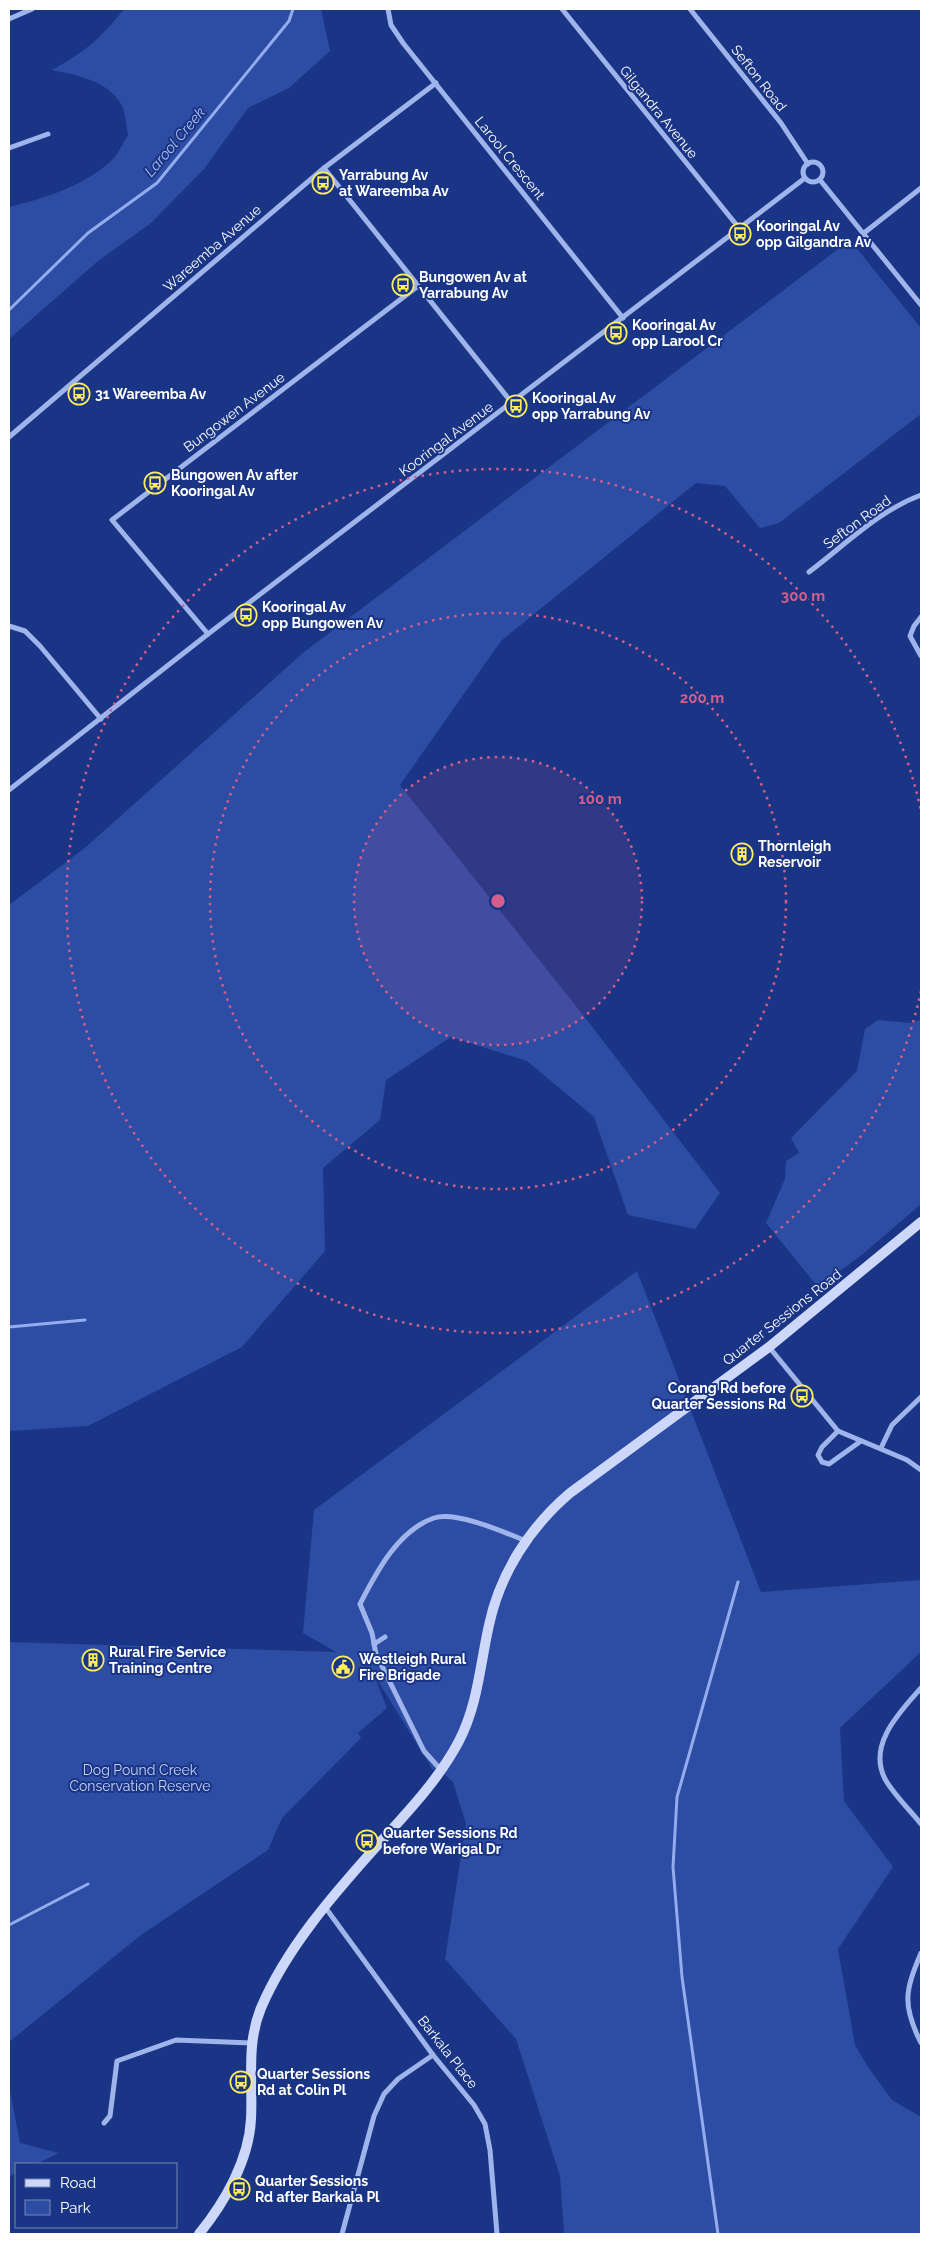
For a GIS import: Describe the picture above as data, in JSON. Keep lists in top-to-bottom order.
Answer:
{
  "streets": {
    "main road": ["Quarter Sessions Road"],
    "street": [
      "Sefton Road",
      "Gilgandra Avenue",
      "Larool Crescent",
      "Wareemba Avenue",
      "Bungowen Avenue",
      "Kooringal Avenue",
      "Barkala Place"
    ]
  },
  "crossings": [
    ["Sefton Road", "Kooringal Avenue"],
    ["Gilgandra Avenue", "Kooringal Avenue"],
    ["Larool Crescent", "Wareemba Avenue"],
    ["Larool Crescent", "Kooringal Avenue"],
    ["Bungowen Avenue", "Kooringal Avenue"],
    ["Quarter Sessions Road", "Barkala Place"]
  ],
  "water": ["Larool Creek"],
  "parks": ["Dog Pound Creek Conservation Reserve"],
  "places": {
    "bus stop": [
      "Yarrabung Av at Wareemba Av",
      "Kooringal Av opp Gilgandra Av",
      "Bungowen Av at Yarrabung Av",
      "Kooringal Av opp Larool Cr",
      "31 Wareemba Av",
      "Kooringal Av opp Yarrabung Av",
      "Bungowen Av after Kooringal Av",
      "Kooringal Av opp Bungowen Av",
      "Corang Rd before Quarter Sessions Rd",
      "Quarter Sessions Rd before Warigal Dr",
      "Quarter Sessions Rd at Colin Pl",
      "Quarter Sessions Rd after Barkala Pl"
    ],
    "building": ["Thornleigh Reservoir", "Rural Fire Service Training Centre"],
    "public building": ["Westleigh Rural Fire Brigade"]
  },
  "legend": ["Road", "Park"],
  "rings": ["300 m", "200 m", "100 m"]
}
